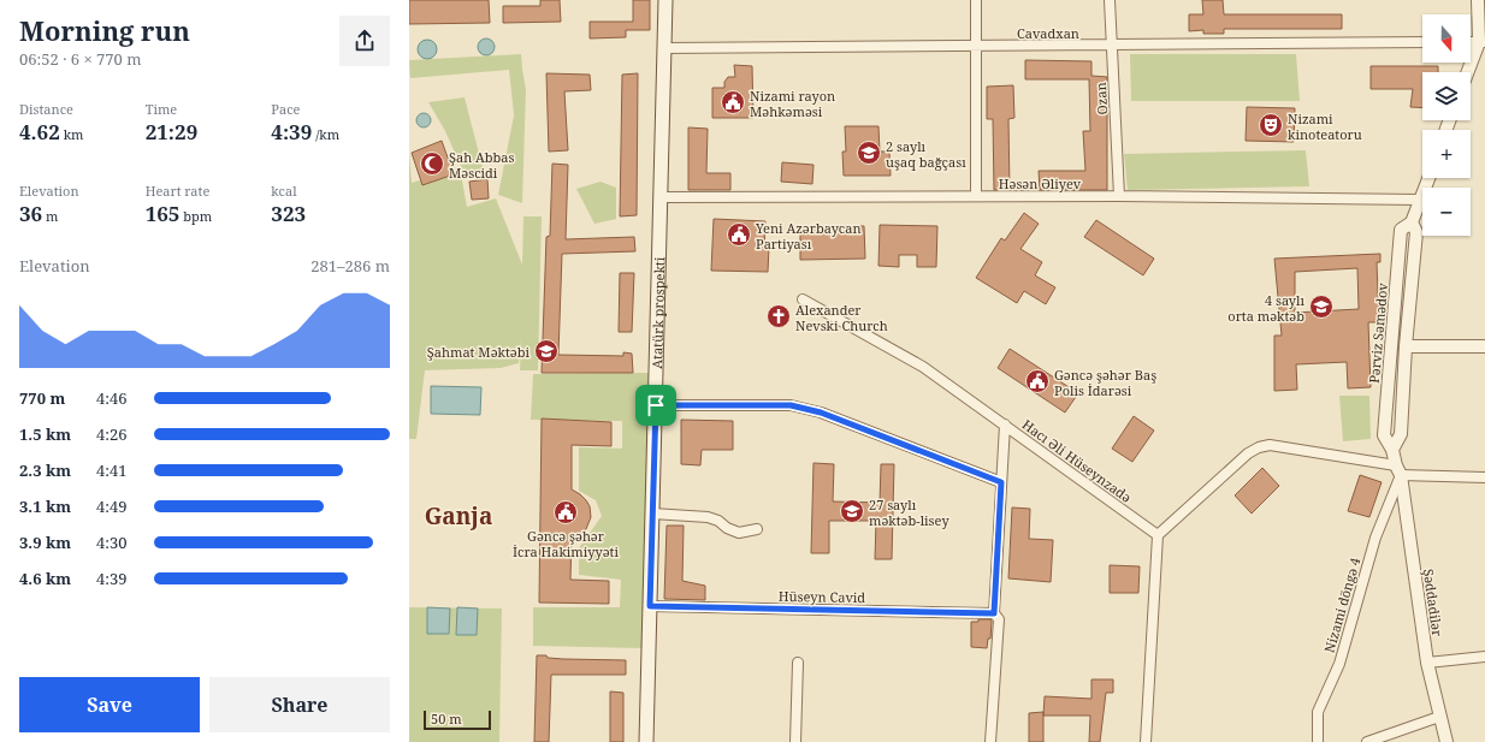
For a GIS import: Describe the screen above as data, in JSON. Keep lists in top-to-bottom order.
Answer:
{
  "streets": {
    "main road": ["Atatürk prospekti"],
    "street": [
      "Cavadxan",
      "Ozan",
      "Həsən Əliyev",
      "Pərviz Səmədov",
      "Hacı Əli Hüseynzadə",
      "Hüseyn Cavid",
      "Şəddadilər",
      "Nizami döngə 4"
    ]
  },
  "crossings": [
    ["Cavadxan", "Ozan"],
    ["Cavadxan", "Atatürk prospekti"],
    ["Ozan", "Həsən Əliyev"],
    ["Həsən Əliyev", "Atatürk prospekti"],
    ["Həsən Əliyev", "Pərviz Səmədov"],
    ["Atatürk prospekti", "Hüseyn Cavid"],
    ["Pərviz Səmədov", "Şəddadilər"],
    ["Pərviz Səmədov", "Nizami döngə 4"],
    ["Şəddadilər", "Nizami döngə 4"]
  ],
  "districts": ["Ganja"],
  "places": {
    "public building": [
      "Nizami rayon Məhkəməsi",
      "Yeni Azərbaycan Partiyası",
      "Gəncə şəhər Baş Polis İdarəsi",
      "Gəncə şəhər İcra Hakimiyyəti"
    ],
    "theatre": ["Nizami kinoteatoru"],
    "school or university": [
      "2 saylı uşaq bağçası",
      "4 saylı orta məktəb",
      "Şahmat Məktəbi",
      "27 saylı məktəb-lisey"
    ],
    "mosque": ["Şah Abbas Məscidi"],
    "church": ["Alexander Nevski Church"]
  },
  "scale_bar": "50 m",
  "north": "bottom",
  "page": {
    "heading": ["Morning run", "06:52 · 6 × 770 m"],
    "map_buttons": ["+", "−"],
    "stats": [
      ["Distance", "4.62 km"],
      ["Time", "21:29"],
      ["Pace", "4:39 /km"],
      ["Elevation", "36 m"],
      ["Heart rate", "165 bpm"],
      ["kcal", "323"]
    ],
    "chart": ["Elevation", "281–286 m"],
    "list": [
      {
        "name": "770 m",
        "note": "4:46"
      },
      {
        "name": "1.5 km",
        "note": "4:26"
      },
      {
        "name": "2.3 km",
        "note": "4:41"
      },
      {
        "name": "3.1 km",
        "note": "4:49"
      },
      {
        "name": "3.9 km",
        "note": "4:30"
      },
      {
        "name": "4.6 km",
        "note": "4:39"
      }
    ],
    "buttons": ["Save", "Share"],
    "scale": "50 m"
  }
}
